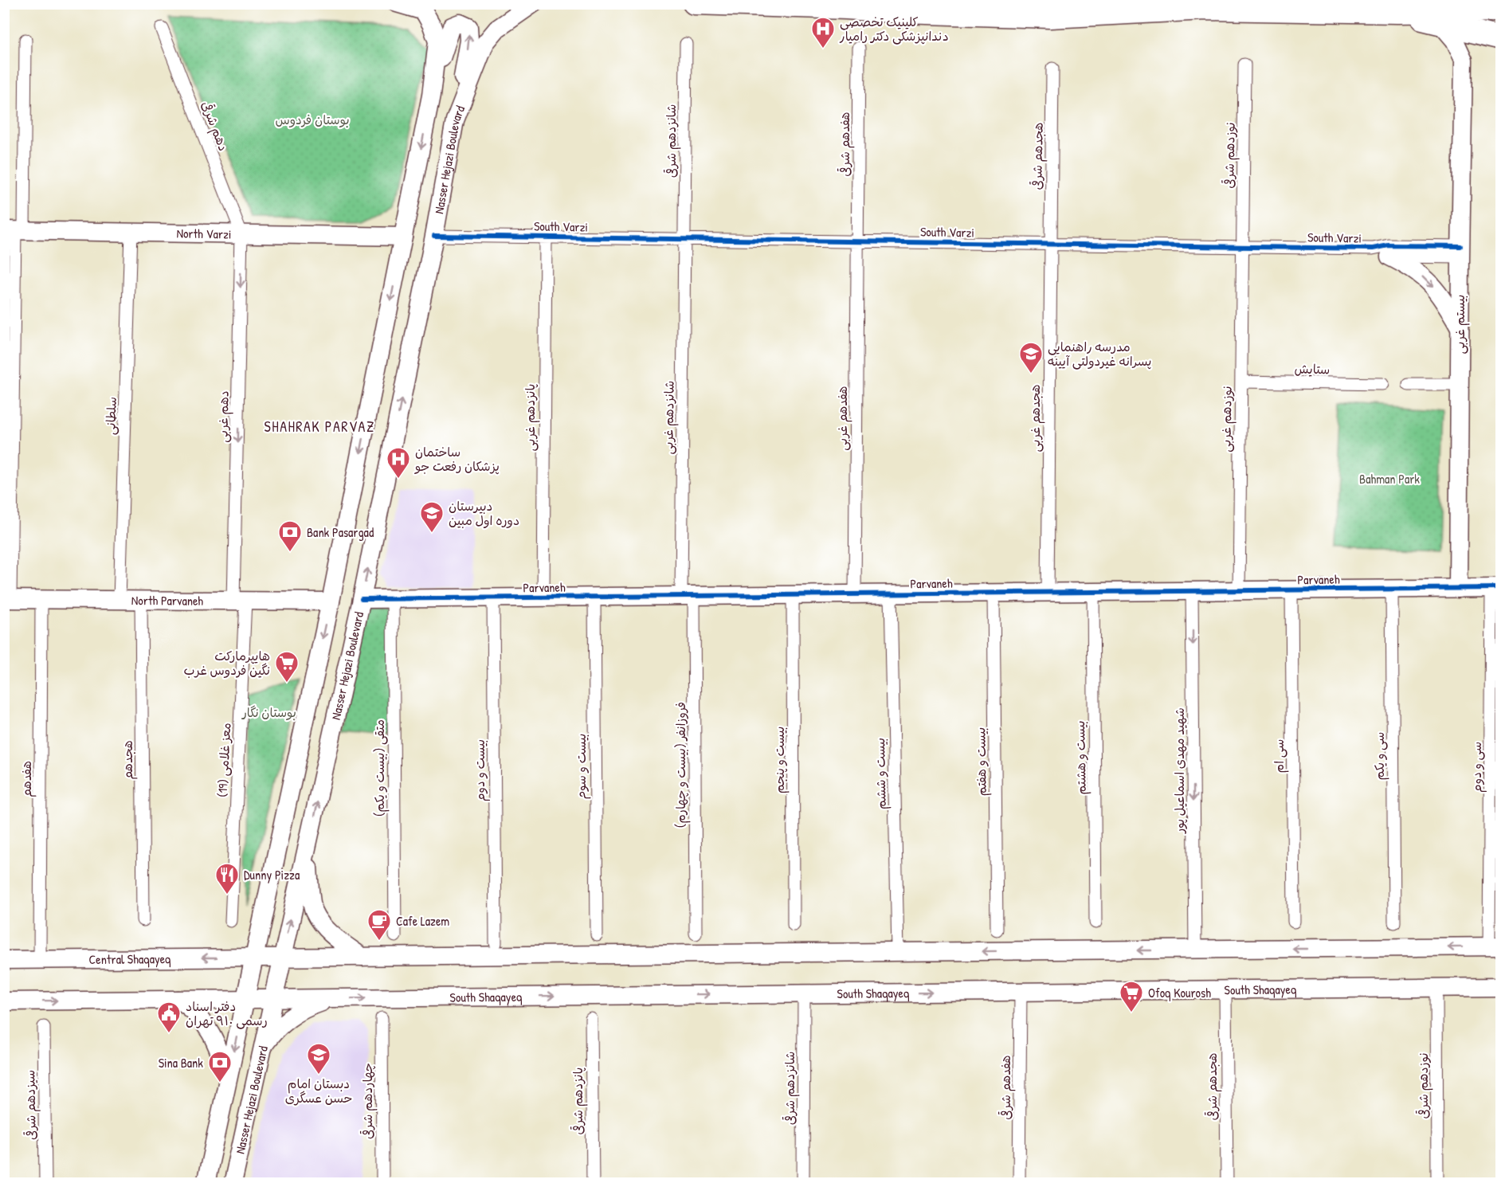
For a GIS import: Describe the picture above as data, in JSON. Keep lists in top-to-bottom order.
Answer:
{
  "streets": {
    "main road": [
      "Nasser Hejazi Boulevard",
      "North Varzi",
      "بیستم غربی",
      "Parvaneh",
      "North Parvaneh",
      "Central Shaqayeq",
      "South Shaqayeq"
    ],
    "street": [
      "دهم شرقی",
      "شانزدهم شرقی",
      "هفدهم شرقی",
      "نوزدهم شرقی",
      "هجدهم شرقی",
      "South Varzi",
      "ستایش",
      "سلطانی",
      "دهم غربی",
      "پانزدهم غربی",
      "شانزدهم غربی",
      "هفدهم غربی",
      "هجدهم غربی",
      "نوزدهم غربی",
      "سی ام",
      "سی و یکم",
      "بیست و هشتم",
      "هجدهم",
      "معز غلامی (19)",
      "بیست و پنجم",
      "بیست و هفتم",
      "فروزانفر (بیست و چهارم)",
      "بیست و سوم",
      "سی و دوم",
      "متقی (بیست و یکم)",
      "بیست و دوم",
      "شهید مهدی اسماعیل پور",
      "بیست و ششم",
      "هفدهم",
      "چهاردهم شرقی",
      "پانزدهم شرقی",
      "سیزدهم شرقی"
    ]
  },
  "crossings": [
    ["دهم شرقی", "North Varzi"],
    ["دهم شرقی", "دهم غربی"],
    ["شانزدهم شرقی", "South Varzi"],
    ["شانزدهم شرقی", "شانزدهم غربی"],
    ["شانزدهم شرقی", "South Shaqayeq"],
    ["هفدهم شرقی", "South Varzi"],
    ["هفدهم شرقی", "هفدهم غربی"],
    ["هفدهم شرقی", "South Shaqayeq"],
    ["نوزدهم شرقی", "South Varzi"],
    ["نوزدهم شرقی", "نوزدهم غربی"],
    ["نوزدهم شرقی", "South Shaqayeq"],
    ["هجدهم شرقی", "South Varzi"],
    ["هجدهم شرقی", "هجدهم غربی"],
    ["هجدهم شرقی", "South Shaqayeq"],
    ["Nasser Hejazi Boulevard", "South Varzi"],
    ["Nasser Hejazi Boulevard", "North Varzi"],
    ["Nasser Hejazi Boulevard", "Parvaneh"],
    ["Nasser Hejazi Boulevard", "North Parvaneh"],
    ["Nasser Hejazi Boulevard", "Central Shaqayeq"],
    ["Nasser Hejazi Boulevard", "South Shaqayeq"],
    ["South Varzi", "بیستم غربی"],
    ["South Varzi", "پانزدهم غربی"],
    ["South Varzi", "شانزدهم غربی"],
    ["South Varzi", "هفدهم غربی"],
    ["South Varzi", "هجدهم غربی"],
    ["South Varzi", "نوزدهم غربی"],
    ["North Varzi", "سلطانی"],
    ["North Varzi", "دهم غربی"],
    ["بیستم غربی", "Parvaneh"],
    ["ستایش", "نوزدهم غربی"],
    ["سلطانی", "North Parvaneh"],
    ["دهم غربی", "North Parvaneh"],
    ["دهم غربی", "معز غلامی (19)"],
    ["پانزدهم غربی", "Parvaneh"],
    ["شانزدهم غربی", "Parvaneh"],
    ["شانزدهم غربی", "فروزانفر (بیست و چهارم)"],
    ["هفدهم غربی", "Parvaneh"],
    ["هجدهم غربی", "Parvaneh"],
    ["نوزدهم غربی", "Parvaneh"],
    ["Parvaneh", "سی ام"],
    ["Parvaneh", "سی و یکم"],
    ["Parvaneh", "بیست و هشتم"],
    ["Parvaneh", "بیست و پنجم"],
    ["Parvaneh", "بیست و هفتم"],
    ["Parvaneh", "فروزانفر (بیست و چهارم)"],
    ["Parvaneh", "بیست و سوم"],
    ["Parvaneh", "سی و دوم"],
    ["Parvaneh", "متقی (بیست و یکم)"],
    ["Parvaneh", "بیست و دوم"],
    ["Parvaneh", "شهید مهدی اسماعیل پور"],
    ["Parvaneh", "بیست و ششم"],
    ["North Parvaneh", "هجدهم"],
    ["North Parvaneh", "معز غلامی (19)"],
    ["North Parvaneh", "هفدهم"],
    ["هفدهم", "Central Shaqayeq"]
  ],
  "one_way": ["دهم غربی", "شهید مهدی اسماعیل پور"],
  "districts": ["SHAHRAK PARVAZ"],
  "parks": ["بوستان فردوس", "Bahman Park", "بوستان نگار"],
  "places": {
    "hospital": ["کلینیک تخصصی دندانپزشکی دکتر رامیار", "ساختمان پزشكان رفعت جو"],
    "school or university": ["مدرسه راهنمایی پسرانه غیردولتی آیینه", "دبیرستان دوره اول مبین", "دبستان امام حسن عسگری"],
    "bank": ["Bank Pasargad", "Sina Bank"],
    "supermarket": ["هایپرمارکت نگین فردوس غرب", "Ofoq Kourosh"],
    "restaurant": ["Dunny Pizza"],
    "cafe": ["Cafe Lazem"],
    "public building": ["دفتر اسناد رسمی ۹۱۰ تهران"]
  }
}
